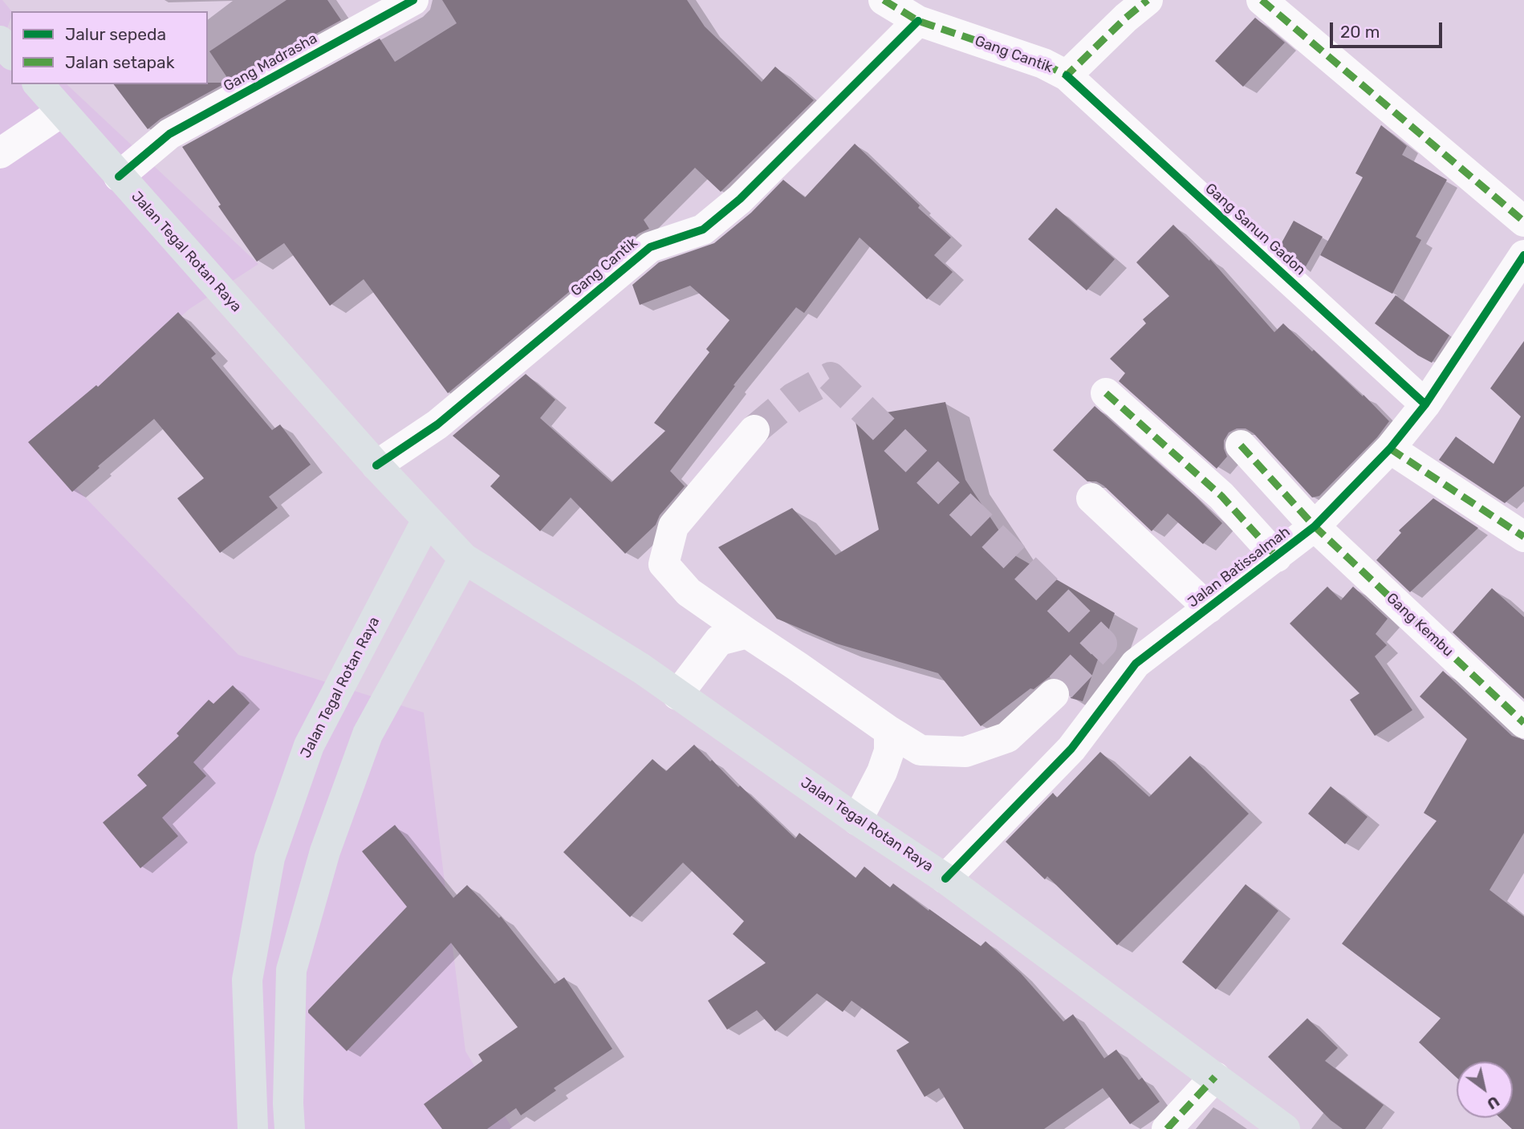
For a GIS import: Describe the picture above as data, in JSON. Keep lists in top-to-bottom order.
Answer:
{
  "streets": {
    "main road": ["Jalan Tegal Rotan Raya"],
    "street": [
      "Gang Cantik",
      "Gang Madrasha",
      "Gang Sanun Gadon",
      "Jalan Batissalmah",
      "Gang Kembu"
    ]
  },
  "crossings": [
    ["Gang Cantik", "Gang Sanun Gadon"],
    ["Gang Cantik", "Jalan Tegal Rotan Raya"],
    ["Gang Madrasha", "Jalan Tegal Rotan Raya"],
    ["Gang Sanun Gadon", "Jalan Batissalmah"],
    ["Jalan Tegal Rotan Raya", "Jalan Batissalmah"],
    ["Jalan Batissalmah", "Gang Kembu"]
  ],
  "legend": ["Jalur sepeda", "Jalan setapak"],
  "scale_bar": "20 m",
  "north": "bottom right"
}
